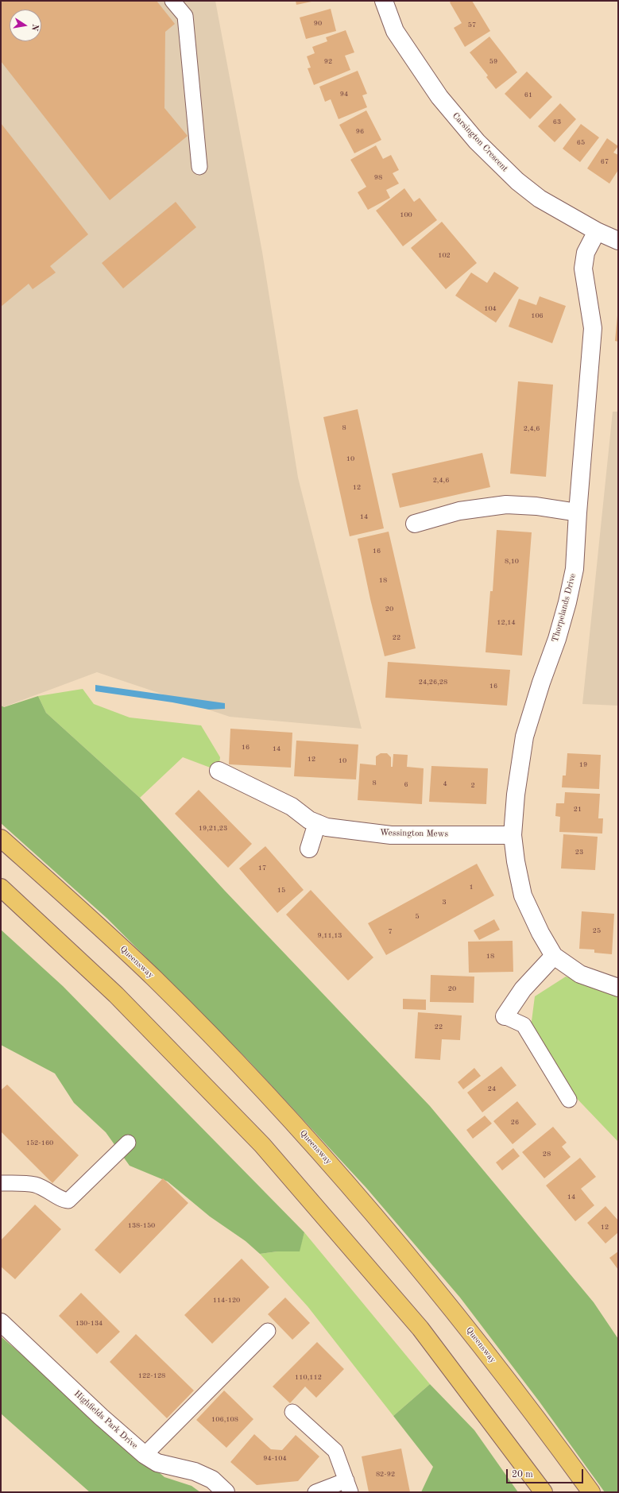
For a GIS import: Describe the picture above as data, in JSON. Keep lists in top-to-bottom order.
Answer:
{
  "streets": {
    "highway": ["Queensway"],
    "street": [
      "Carsington Crescent",
      "Thorpelands Drive",
      "Wessington Mews",
      "Highfields Park Drive"
    ]
  },
  "crossings": [
    ["Carsington Crescent", "Thorpelands Drive"],
    ["Thorpelands Drive", "Wessington Mews"]
  ],
  "house_numbers": [
    "90",
    "57",
    "92",
    "59",
    "94",
    "61",
    "63",
    "96",
    "65",
    "67",
    "98",
    "100",
    "102",
    "104",
    "106",
    "8",
    "2,4,6",
    "10",
    "2,4,6",
    "12",
    "14",
    "16",
    "8,10",
    "18",
    "20",
    "12,14",
    "22",
    "24,26,28",
    "16",
    "16",
    "14",
    "12",
    "10",
    "19",
    "8",
    "4",
    "6",
    "2",
    "21",
    "19,21,23",
    "23",
    "17",
    "1",
    "15",
    "3",
    "5",
    "25",
    "7",
    "9,11,13",
    "18",
    "20",
    "22",
    "24",
    "26",
    "152-160",
    "28",
    "14",
    "138-150",
    "12",
    "114-120",
    "130-134",
    "122-128",
    "110,112",
    "106,108",
    "94-104",
    "82-92"
  ],
  "scale_bar": "20 m",
  "north": "right"
}
